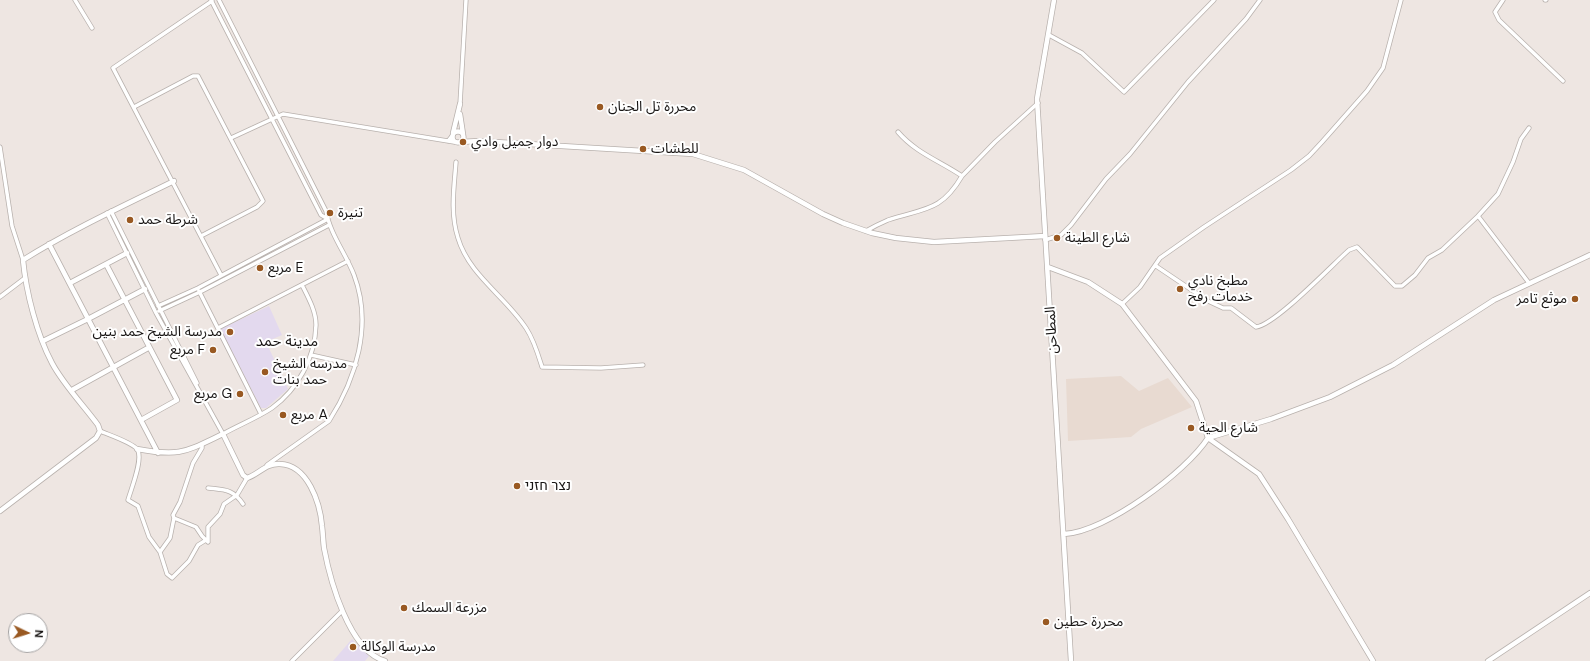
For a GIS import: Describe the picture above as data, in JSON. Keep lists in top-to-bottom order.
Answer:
{
  "streets": {
    "street": ["المطاحن"]
  },
  "districts": ["مدينة حمد"],
  "places": [
    "محررة تل الجنان",
    "دوار جميل وادي",
    "للطشات",
    "تنيرة",
    "شرطة حمد",
    "شارع الطينة",
    "مربع E",
    "مطبخ نادي خدمات رفح",
    "موثع تامر",
    "مدرسة الشيخ حمد بنين",
    "مربع F",
    "مدرسه الشيخ حمد بنات",
    "مربع G",
    "مربع A",
    "شارع الحية",
    "נצר חזני",
    "مزرعة السمك",
    "محررة حطين",
    "مدرسة الوكالة"
  ],
  "north": "right"
}
